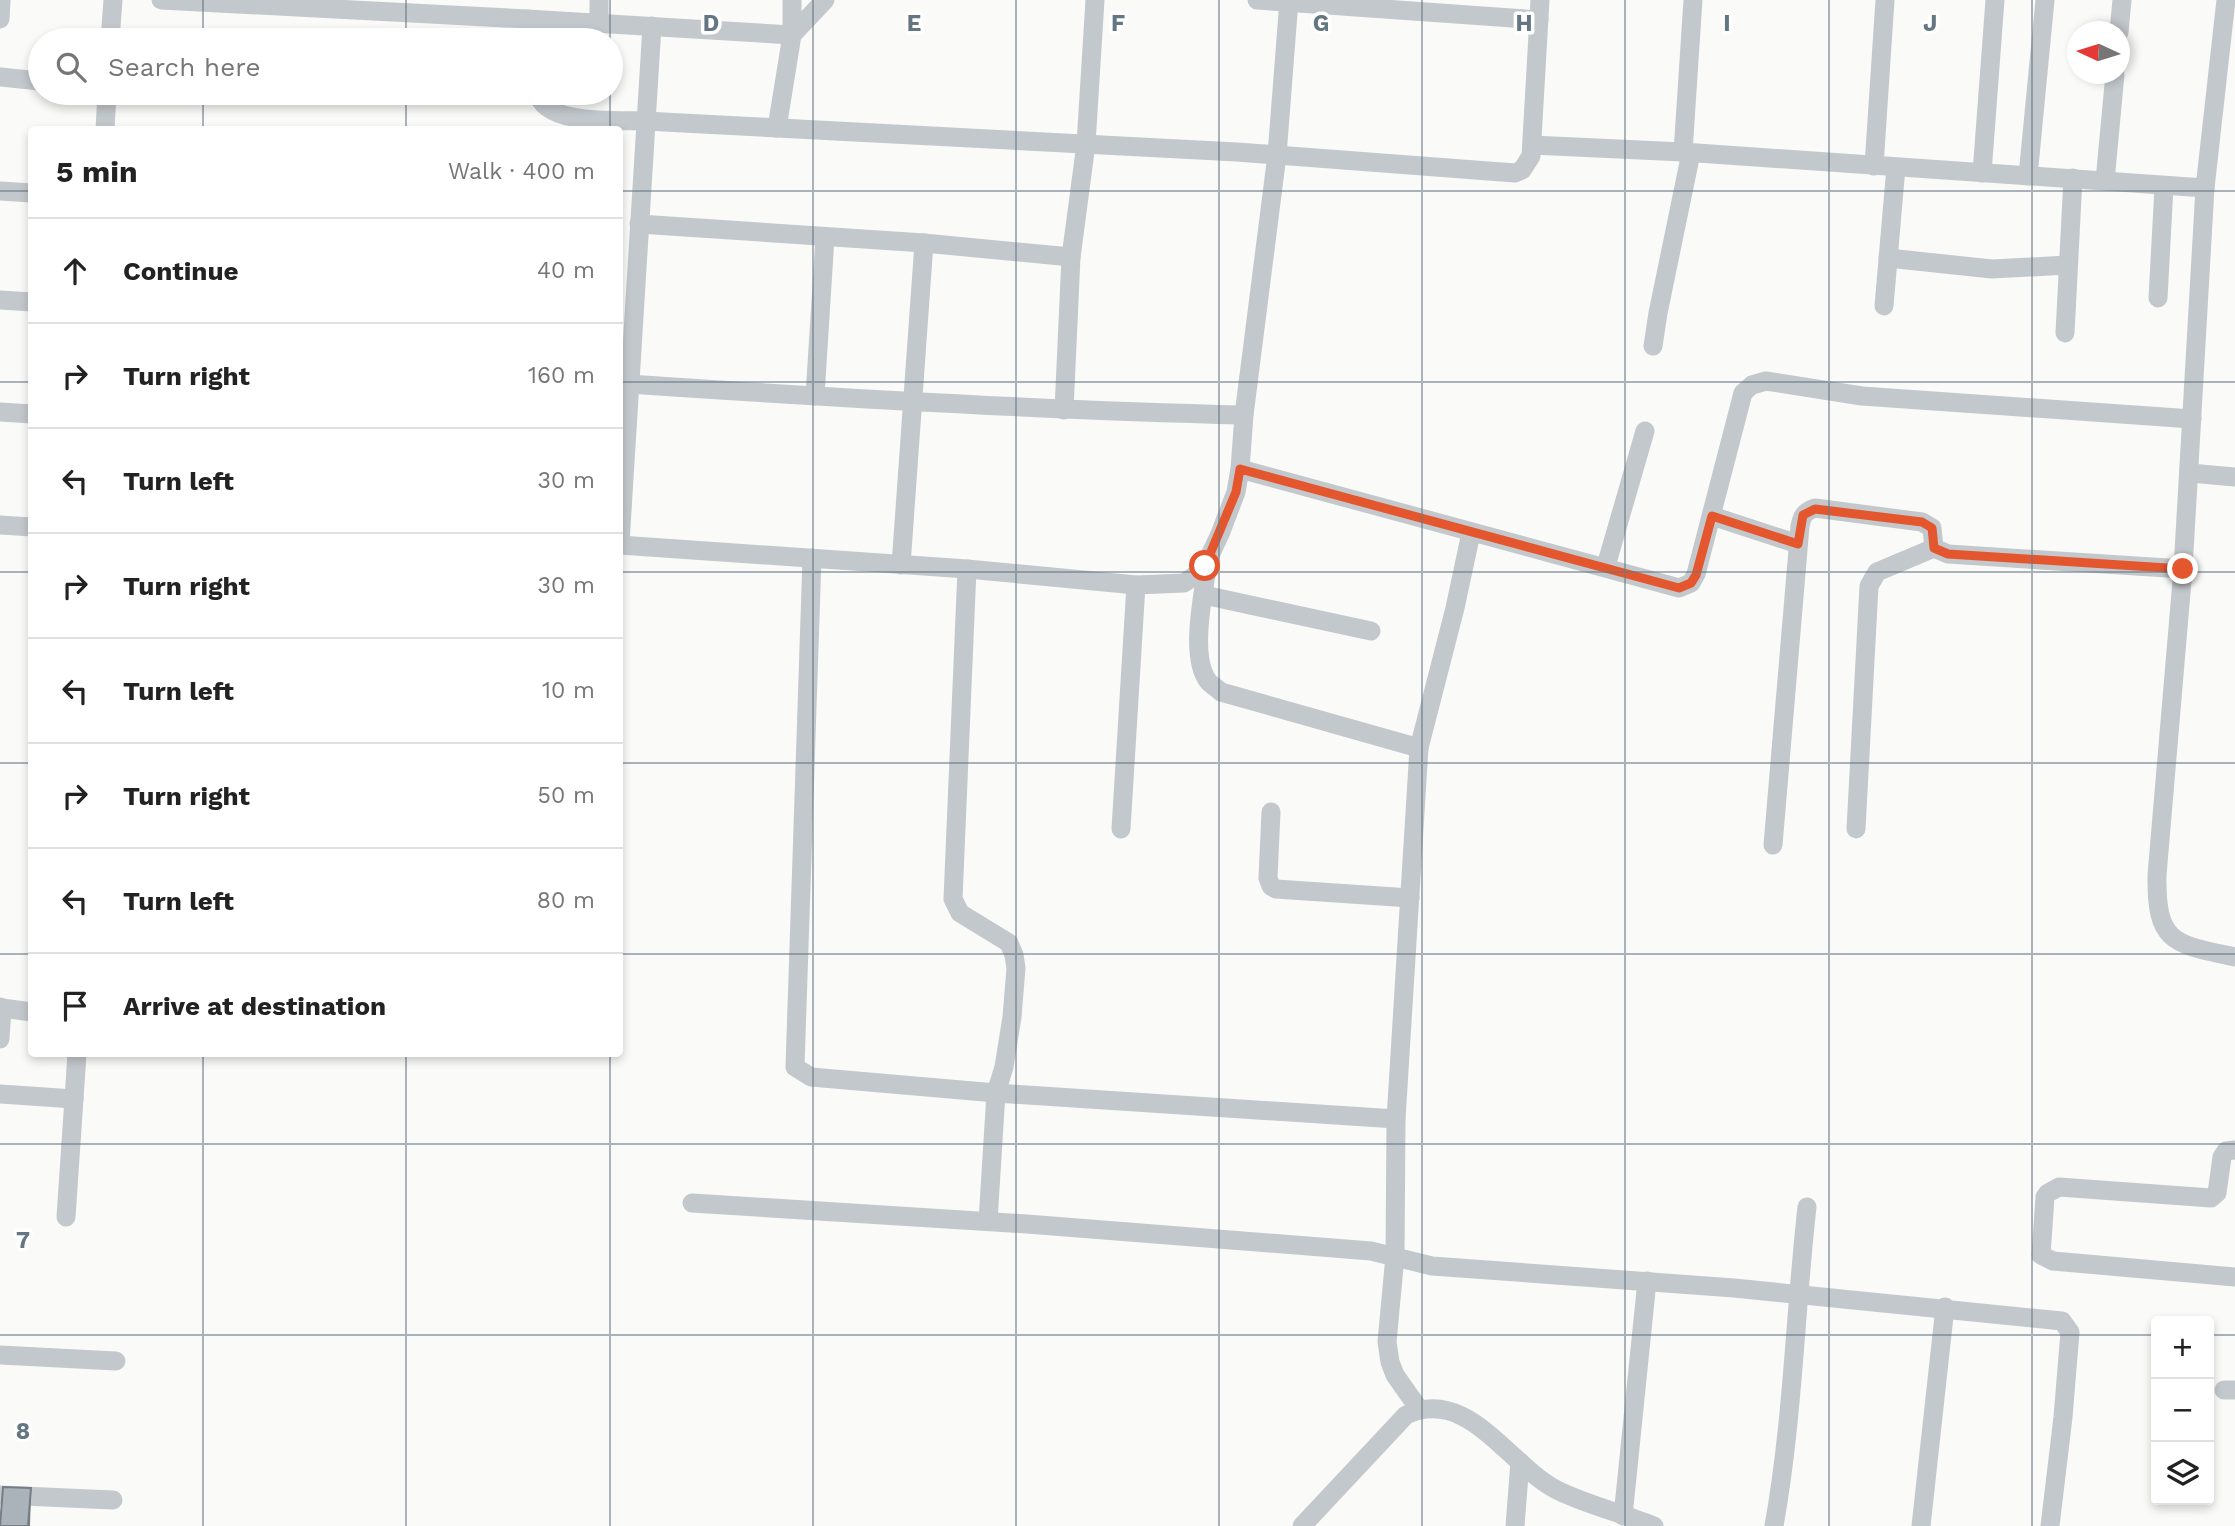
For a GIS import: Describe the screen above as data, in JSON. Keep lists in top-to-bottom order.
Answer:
{
  "north": "left",
  "page": {
    "search": "Search here",
    "heading": ["5 min", "Walk · 400 m"],
    "list": [
      ["Continue", "40 m"],
      ["Turn right", "160 m"],
      ["Turn left", "30 m"],
      ["Turn right", "30 m"],
      ["Turn left", "10 m"],
      ["Turn right", "50 m"],
      ["Turn left", "80 m"],
      "Arrive at destination"
    ],
    "map_buttons": ["+", "−"]
  },
  "grid": {
    "columns": [
      "D",
      "E",
      "F",
      "G",
      "H",
      "I",
      "J"
    ],
    "rows": ["7", "8"]
  }
}
